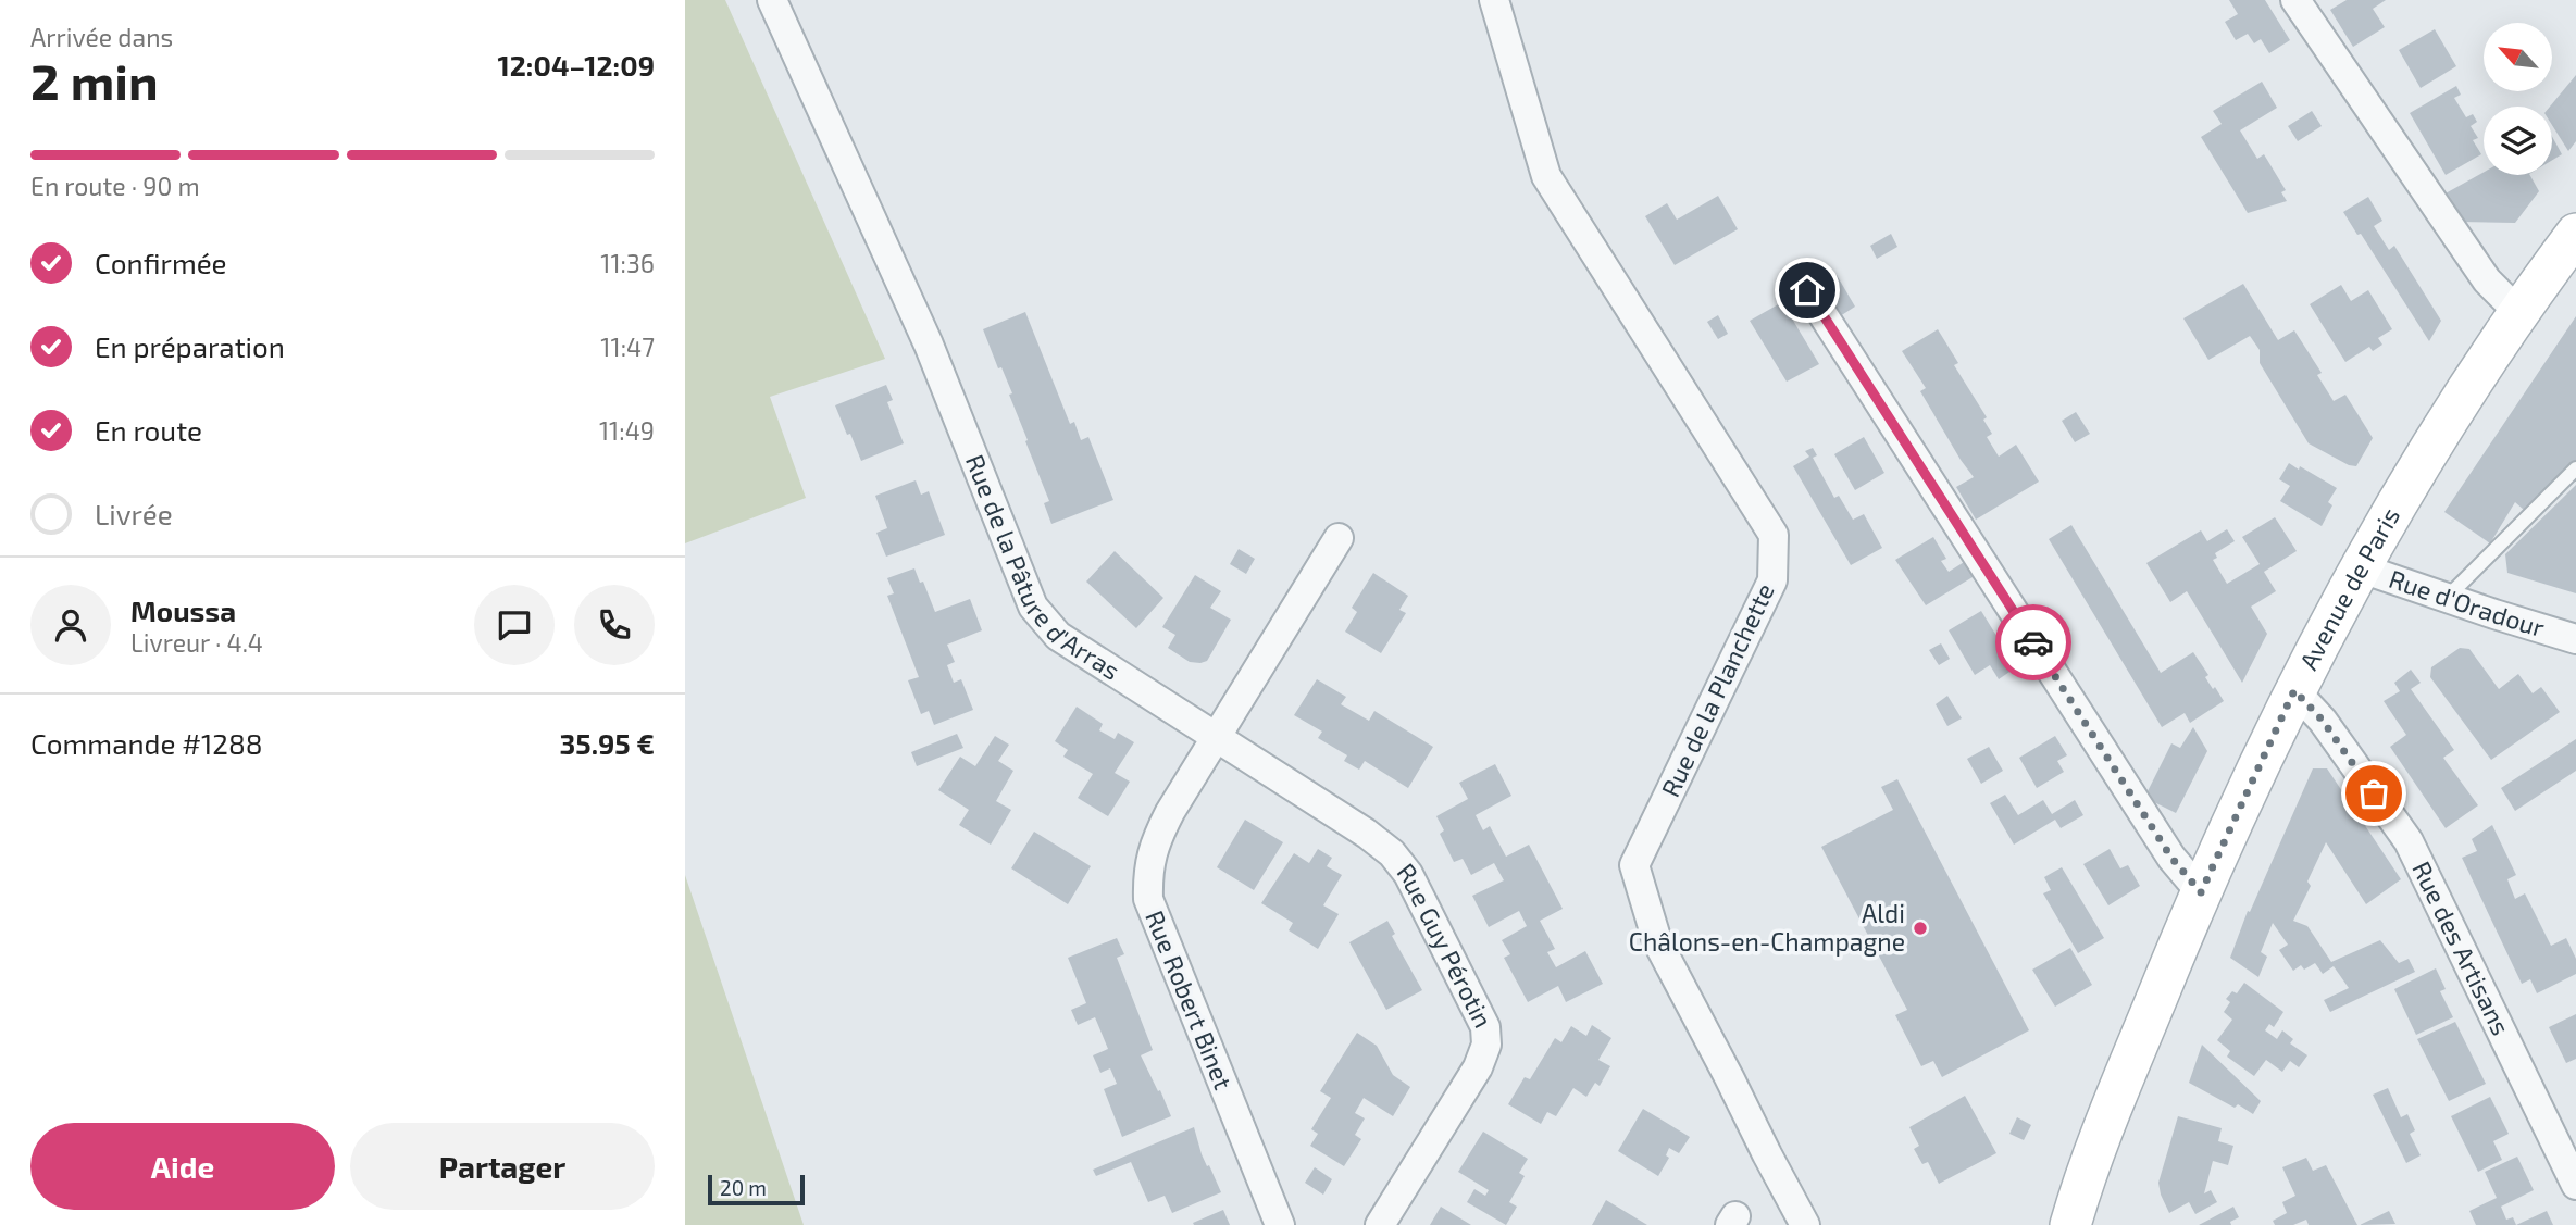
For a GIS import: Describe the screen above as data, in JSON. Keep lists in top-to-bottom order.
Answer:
{
  "streets": {
    "main road": ["Avenue de Paris"],
    "street": [
      "Rue de la Pâture d'Arras",
      "Rue d'Oradour",
      "Rue de la Planchette",
      "Rue Guy Pérotin",
      "Rue des Artisans",
      "Rue Robert Binet"
    ]
  },
  "crossings": [
    ["Rue de la Pâture d'Arras", "Rue Guy Pérotin"],
    ["Rue de la Pâture d'Arras", "Rue Robert Binet"],
    ["Avenue de Paris", "Rue d'Oradour"],
    ["Avenue de Paris", "Rue des Artisans"],
    ["Rue Guy Pérotin", "Rue Robert Binet"]
  ],
  "places": ["Aldi Châlons-en-Champagne"],
  "scale_bar": "20 m",
  "north": "top left",
  "page": {
    "heading": ["2 min", "Arrivée dans", "12:04–12:09"],
    "panel": [
      "Moussa",
      "Livreur · 4.4",
      "Commande #1288",
      "35.95 €"
    ],
    "bar": "En route · 90 m",
    "list": [
      ["Confirmée", "11:36"],
      ["En préparation", "11:47"],
      ["En route", "11:49"],
      "Livrée"
    ],
    "buttons": ["Aide", "Partager"],
    "scale": "20 m"
  }
}
